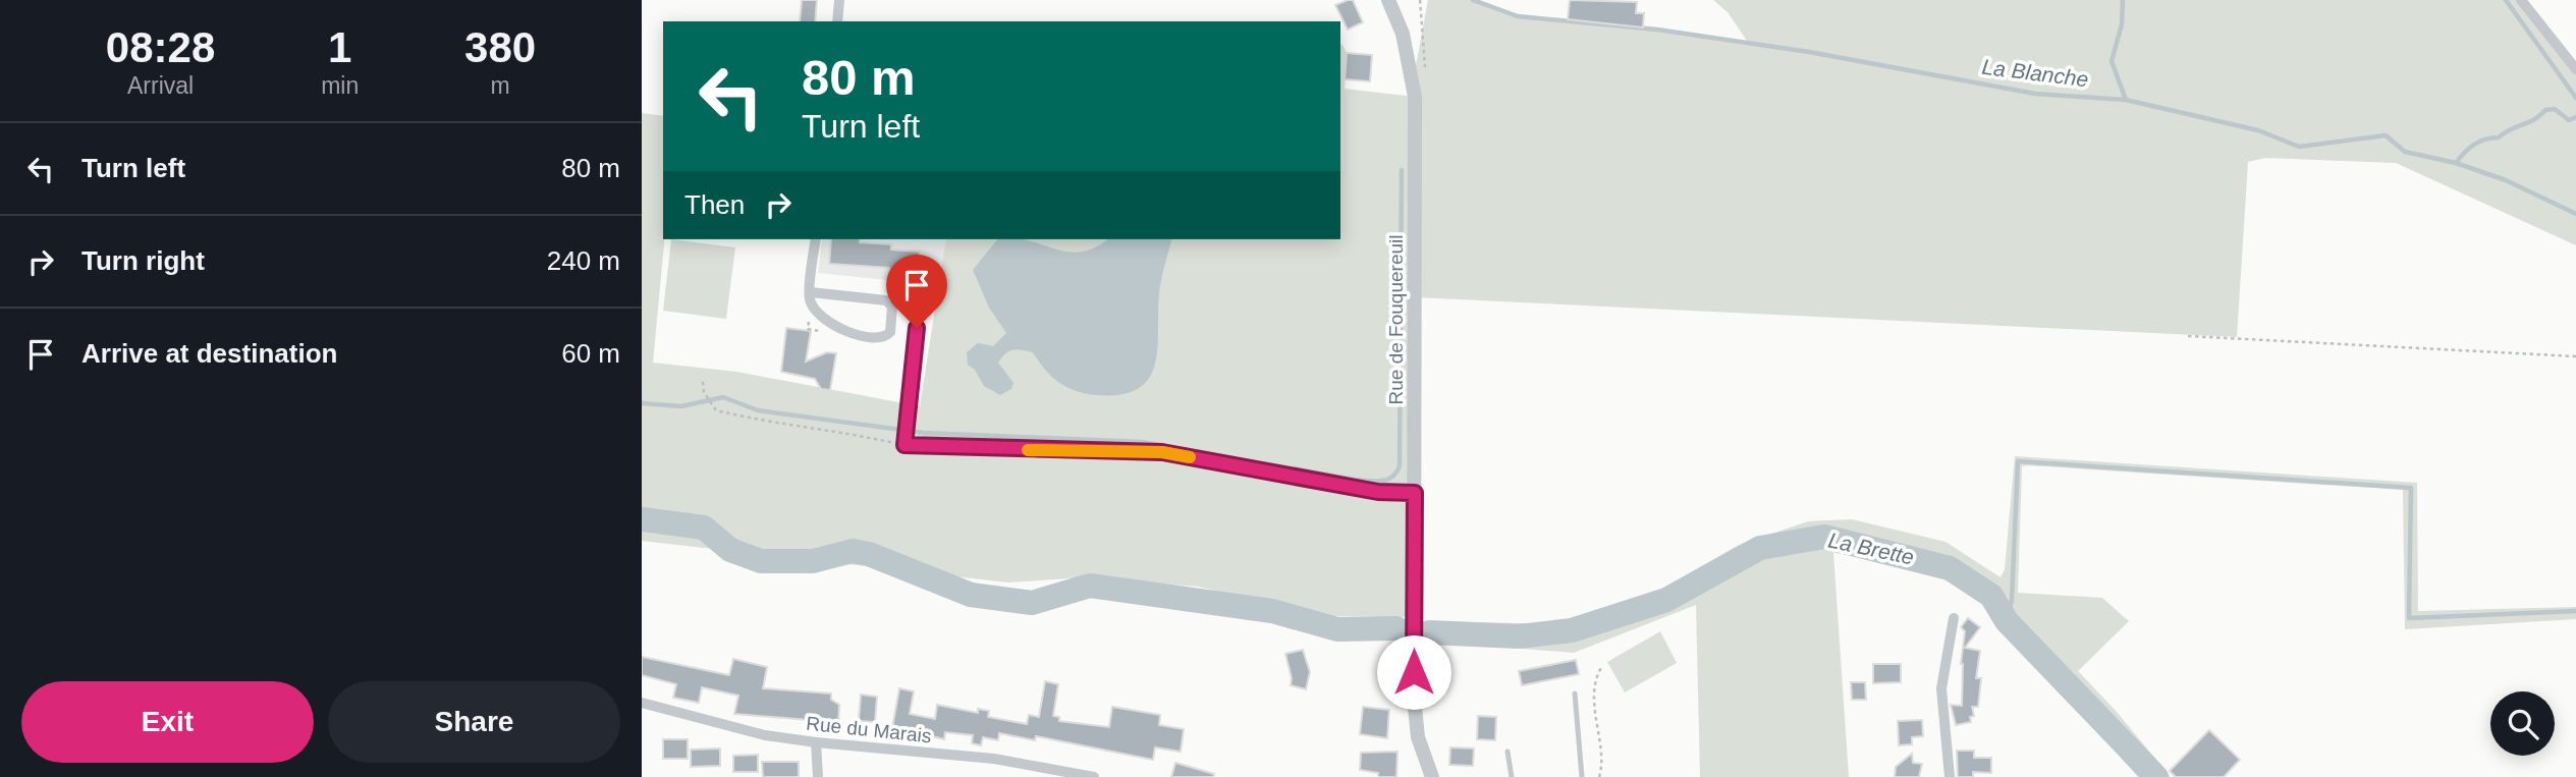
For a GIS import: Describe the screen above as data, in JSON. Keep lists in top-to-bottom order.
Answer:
{
  "streets": {
    "street": ["Rue de Fouquereuil", "Rue du Marais"]
  },
  "water": ["La Blanche", "La Brette"],
  "page": {
    "eta": [
      "08:28",
      "Arrival",
      "1",
      "min",
      "380",
      "m"
    ],
    "turn": ["80 m", "Turn left"],
    "list": [
      {
        "name": "Turn left",
        "value": "80 m"
      },
      {
        "name": "Turn right",
        "value": "240 m"
      },
      {
        "name": "Arrive at destination",
        "value": "60 m"
      }
    ],
    "then": "Then",
    "buttons": ["Exit", "Share"]
  }
}
